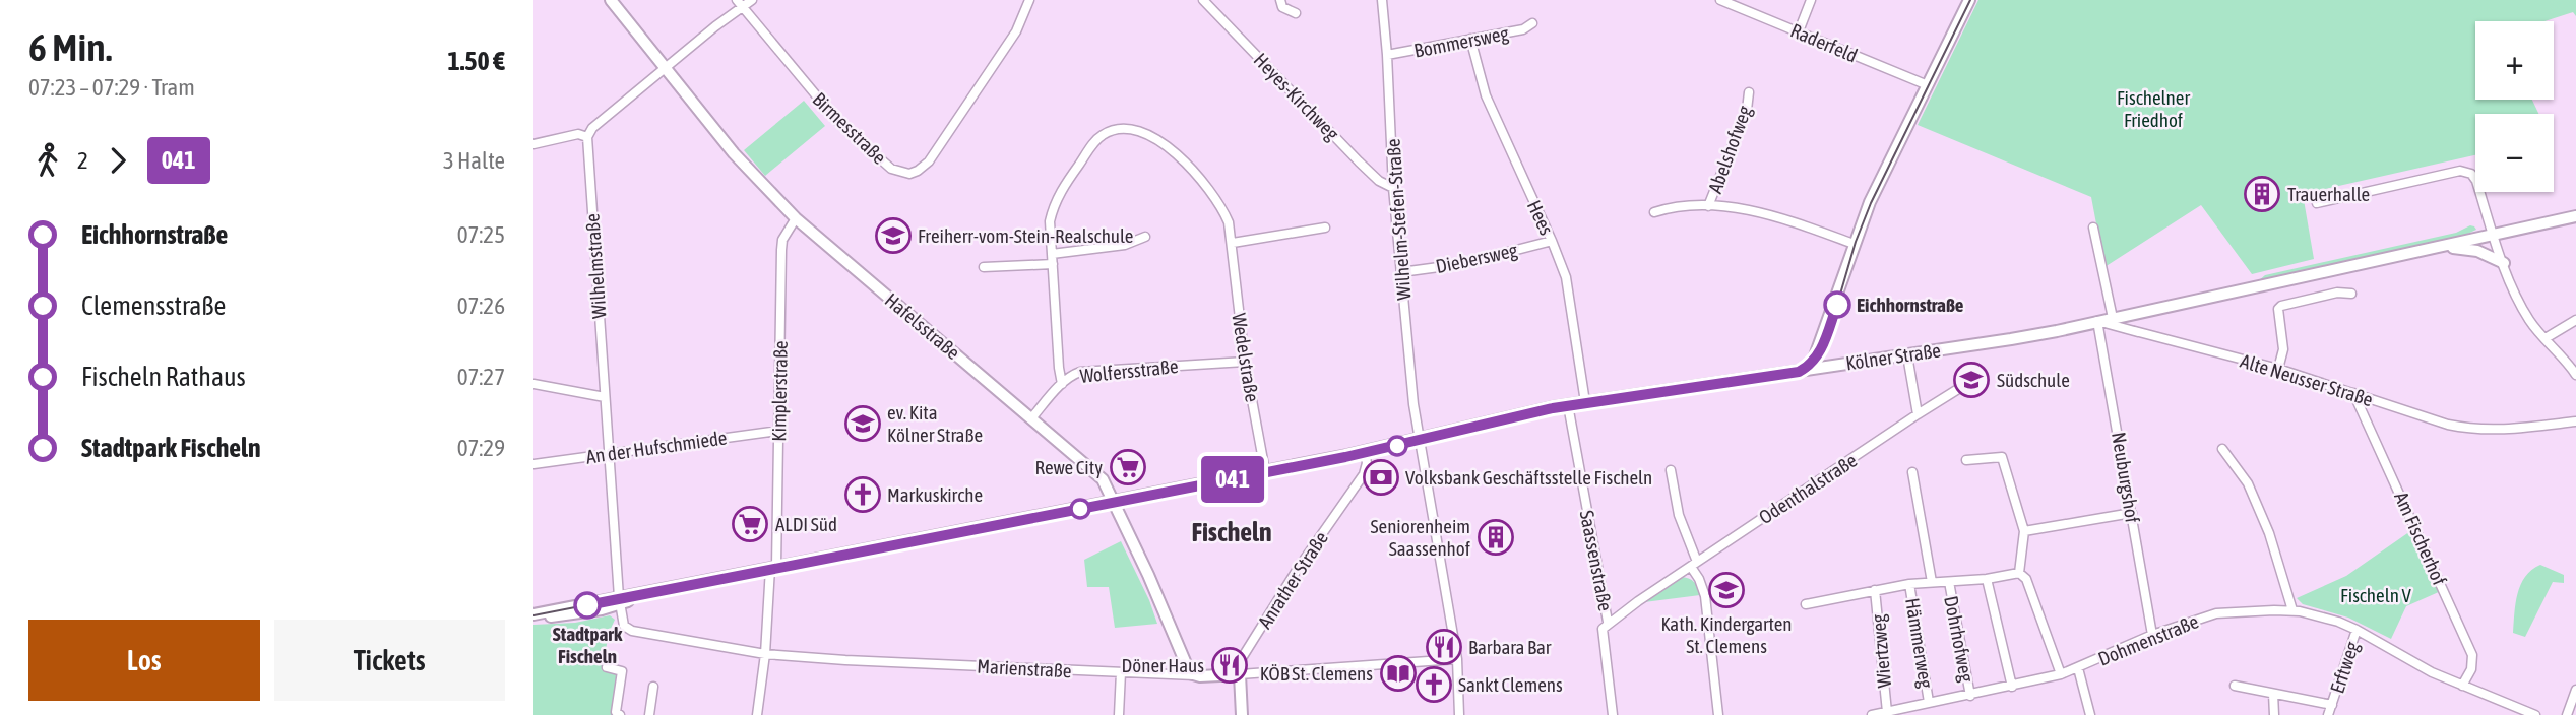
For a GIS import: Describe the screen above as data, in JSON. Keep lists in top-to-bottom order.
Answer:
{
  "streets": {
    "main road": [
      "Hafelsstraße",
      "Kölner Straße",
      "Anrather Straße",
      "Marienstraße"
    ],
    "street": [
      "Bommersweg",
      "Raderfeld",
      "Heyes-Kirchweg",
      "Birmesstraße",
      "Abelshofweg",
      "Hees",
      "Wilhelm-Stefen-Straße",
      "Diebersweg",
      "Wilhelmstraße",
      "Wedelstraße",
      "Wolfersstraße",
      "Alte Neusser Straße",
      "Kimplerstraße",
      "An der Hufschmiede",
      "Neuburgshof",
      "Odenthalstraße",
      "Am Fischerhof",
      "Saassenstraße",
      "Dohrhofweg",
      "Dohmenstraße",
      "Hämmerweg",
      "Wiertzweg",
      "Erftweg"
    ]
  },
  "crossings": [
    ["Bommersweg", "Hees"],
    ["Bommersweg", "Wilhelm-Stefen-Straße"],
    ["Heyes-Kirchweg", "Wilhelm-Stefen-Straße"],
    ["Hees", "Diebersweg"],
    ["Hees", "Kölner Straße"],
    ["Wilhelm-Stefen-Straße", "Diebersweg"],
    ["Wilhelm-Stefen-Straße", "Kölner Straße"],
    ["Wilhelm-Stefen-Straße", "Marienstraße"],
    ["Wilhelmstraße", "Kölner Straße"],
    ["Wilhelmstraße", "An der Hufschmiede"],
    ["Wilhelmstraße", "Marienstraße"],
    ["Hafelsstraße", "Kölner Straße"],
    ["Hafelsstraße", "Wolfersstraße"],
    ["Hafelsstraße", "Kimplerstraße"],
    ["Hafelsstraße", "Marienstraße"],
    ["Kölner Straße", "Wedelstraße"],
    ["Kölner Straße", "Alte Neusser Straße"],
    ["Kölner Straße", "Kimplerstraße"],
    ["Kölner Straße", "Neuburgshof"],
    ["Kölner Straße", "Saassenstraße"],
    ["Kölner Straße", "Anrather Straße"],
    ["Kölner Straße", "Marienstraße"],
    ["Wedelstraße", "Wolfersstraße"],
    ["Alte Neusser Straße", "Neuburgshof"],
    ["Alte Neusser Straße", "Am Fischerhof"],
    ["Kimplerstraße", "An der Hufschmiede"],
    ["Kimplerstraße", "Marienstraße"],
    ["Neuburgshof", "Dohmenstraße"],
    ["Odenthalstraße", "Saassenstraße"],
    ["Am Fischerhof", "Dohmenstraße"],
    ["Anrather Straße", "Marienstraße"],
    ["Dohrhofweg", "Dohmenstraße"],
    ["Dohmenstraße", "Hämmerweg"],
    ["Dohmenstraße", "Wiertzweg"],
    ["Dohmenstraße", "Erftweg"]
  ],
  "districts": ["Fischeln"],
  "parks": ["Fischelner Friedhof", "Fischeln V"],
  "places": {
    "building": ["Trauerhalle", "Seniorenheim Saassenhof"],
    "school or university": [
      "Freiherr-vom-Stein-Realschule",
      "Südschule",
      "ev. Kita Kölner Straße",
      "Kath. Kindergarten St. Clemens"
    ],
    "other": ["Eichhornstraße", "Stadtpark Fischeln"],
    "supermarket": ["Rewe City", "ALDI Süd"],
    "bank": ["Volksbank Geschäftsstelle Fischeln"],
    "church": ["Markuskirche", "Sankt Clemens"],
    "restaurant": ["Barbara Bar", "Döner Haus"],
    "library": ["KÖB St. Clemens"]
  },
  "lines": ["tram line 041"],
  "page": {
    "heading": ["6 Min.", "07:23 – 07:29 · Tram", "1.50 €"],
    "on_map": "041",
    "map_buttons": ["+", "−"],
    "legs": ["2", "041", "3 Halte"],
    "list": [
      {
        "name": "Eichhornstraße",
        "value": "07:25"
      },
      {
        "name": "Clemensstraße",
        "value": "07:26"
      },
      {
        "name": "Fischeln Rathaus",
        "value": "07:27"
      },
      {
        "name": "Stadtpark Fischeln",
        "value": "07:29"
      }
    ],
    "buttons": ["Los", "Tickets"]
  }
}
